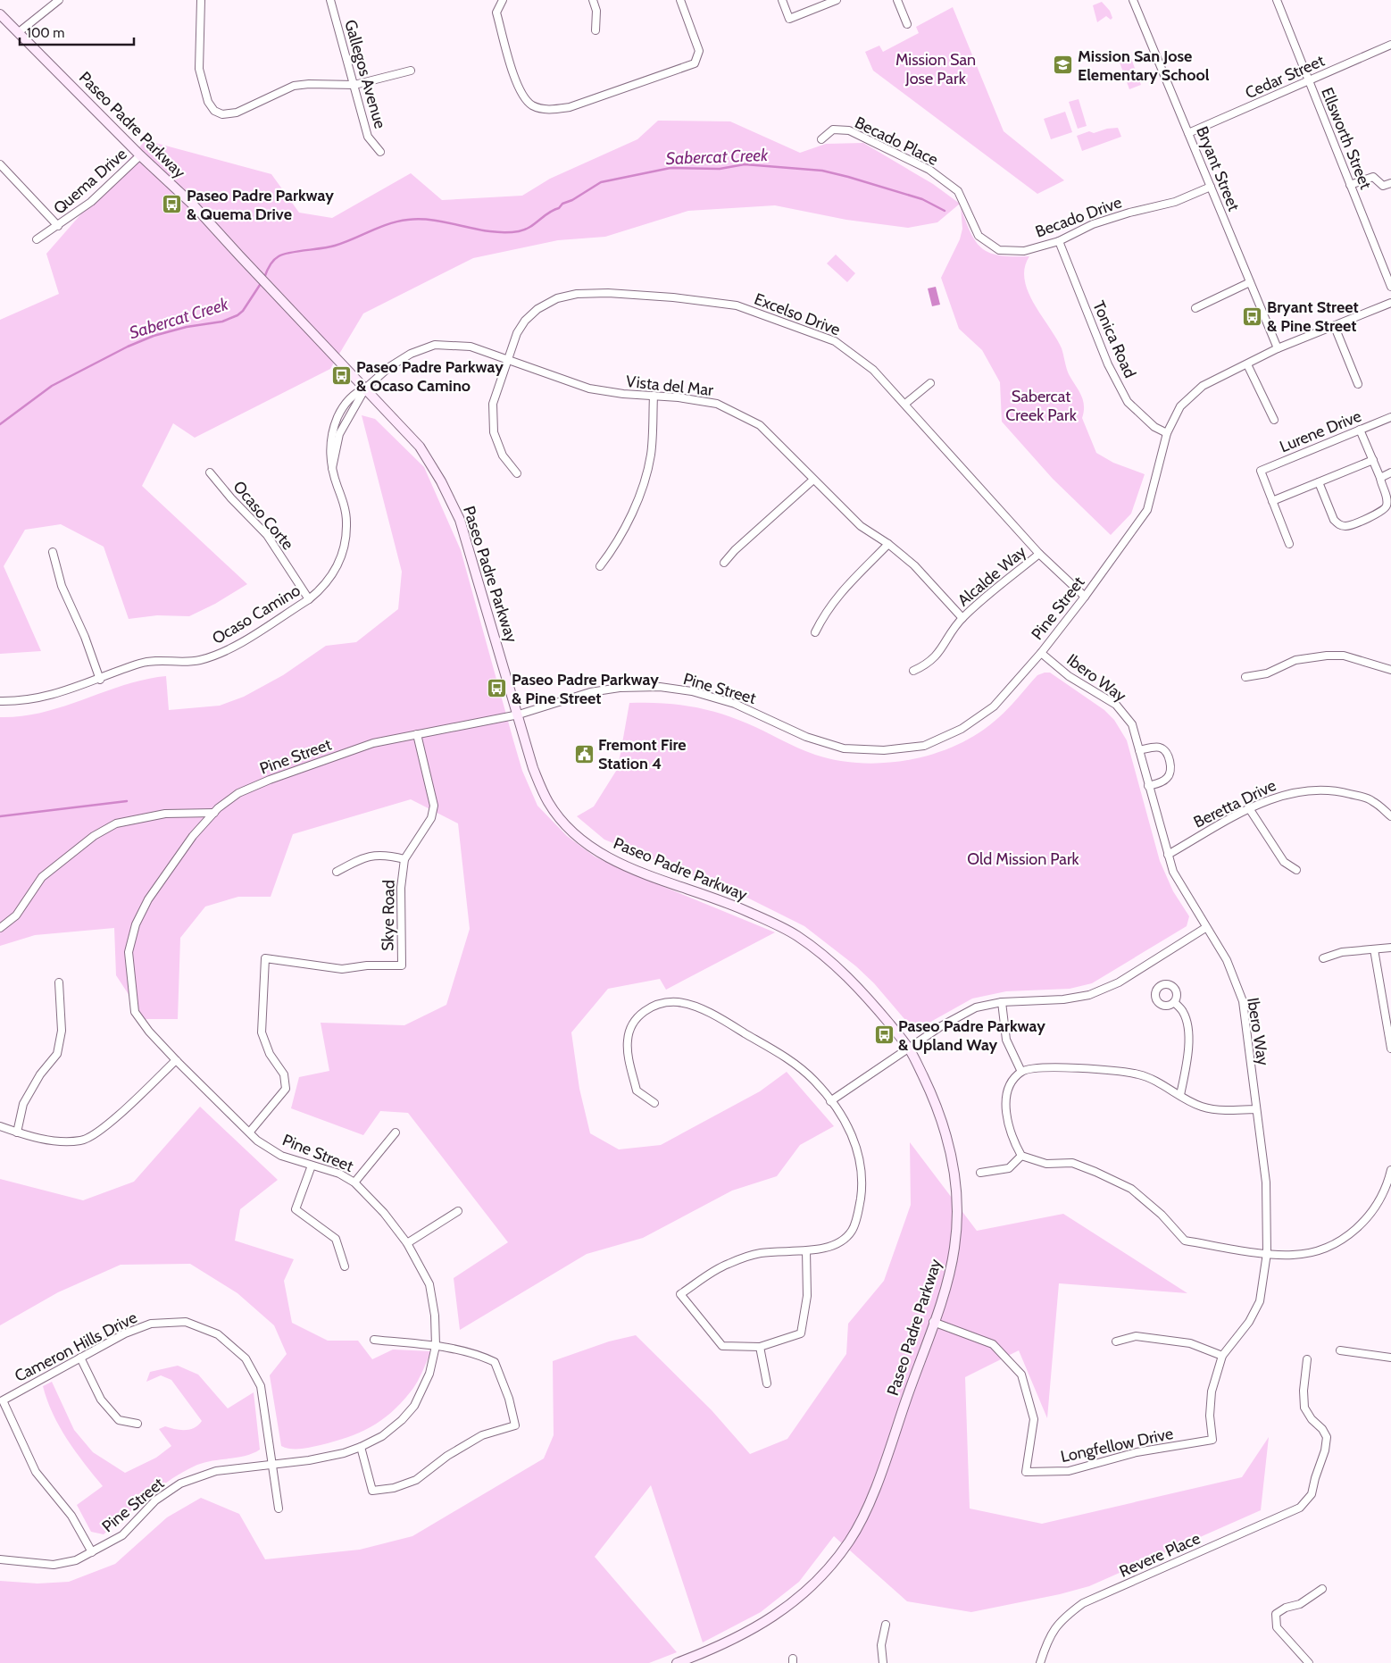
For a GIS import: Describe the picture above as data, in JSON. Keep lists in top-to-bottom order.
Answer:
{
  "streets": {
    "main road": ["Paseo Padre Parkway"],
    "street": [
      "Gallegos Avenue",
      "Cedar Street",
      "Ellsworth Street",
      "Becado Place",
      "Bryant Street",
      "Quema Drive",
      "Becado Drive",
      "Excelso Drive",
      "Tonica Road",
      "Vista del Mar",
      "Lurene Drive",
      "Ocaso Corte",
      "Alcalde Way",
      "Pine Street",
      "Ocaso Camino",
      "Ibero Way",
      "Beretta Drive",
      "Skye Road",
      "Cameron Hills Drive",
      "Longfellow Drive",
      "Revere Place"
    ]
  },
  "crossings": [
    ["Cedar Street", "Ellsworth Street"],
    ["Cedar Street", "Bryant Street"],
    ["Paseo Padre Parkway", "Quema Drive"],
    ["Paseo Padre Parkway", "Vista del Mar"],
    ["Paseo Padre Parkway", "Pine Street"],
    ["Paseo Padre Parkway", "Ocaso Camino"],
    ["Paseo Padre Parkway", "Longfellow Drive"],
    ["Becado Place", "Becado Drive"],
    ["Bryant Street", "Becado Drive"],
    ["Bryant Street", "Pine Street"],
    ["Becado Drive", "Tonica Road"],
    ["Excelso Drive", "Vista del Mar"],
    ["Excelso Drive", "Alcalde Way"],
    ["Excelso Drive", "Pine Street"],
    ["Tonica Road", "Pine Street"],
    ["Vista del Mar", "Alcalde Way"],
    ["Vista del Mar", "Ocaso Camino"],
    ["Ocaso Corte", "Ocaso Camino"],
    ["Pine Street", "Ibero Way"],
    ["Pine Street", "Skye Road"],
    ["Pine Street", "Cameron Hills Drive"],
    ["Ibero Way", "Beretta Drive"],
    ["Ibero Way", "Longfellow Drive"]
  ],
  "water": ["Sabercat Creek"],
  "parks": ["Mission San Jose Park", "Sabercat Creek Park", "Old Mission Park"],
  "places": {
    "school or university": ["Mission San Jose Elementary School"],
    "bus stop": [
      "Paseo Padre Parkway & Quema Drive",
      "Bryant Street & Pine Street",
      "Paseo Padre Parkway & Ocaso Camino",
      "Paseo Padre Parkway & Pine Street",
      "Paseo Padre Parkway & Upland Way"
    ],
    "public building": ["Fremont Fire Station 4"]
  },
  "scale_bar": "100 m"
}
